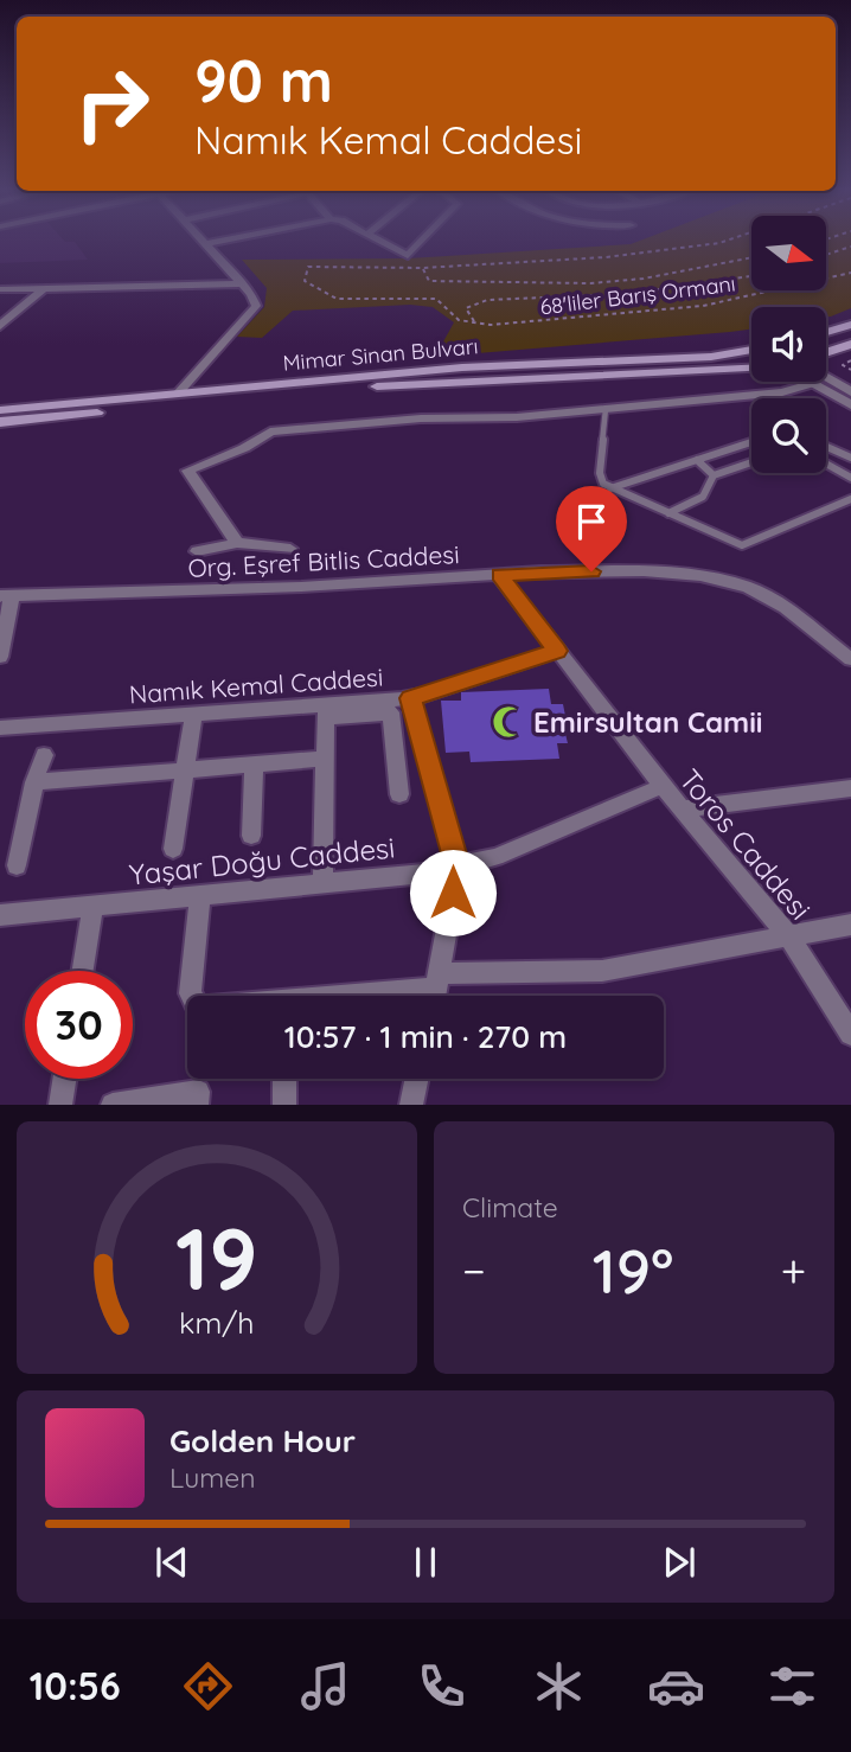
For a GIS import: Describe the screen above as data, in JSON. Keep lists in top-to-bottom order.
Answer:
{
  "streets": {
    "main road": ["Mimar Sinan Bulvarı"],
    "street": [
      "Org. Eşref Bitlis Caddesi",
      "Namık Kemal Caddesi",
      "Toros Caddesi",
      "Yaşar Doğu Caddesi"
    ],
    "path": ["68'liler Barış Ormanı"]
  },
  "crossings": [
    ["Org. Eşref Bitlis Caddesi", "Toros Caddesi"],
    ["Namık Kemal Caddesi", "Toros Caddesi"],
    ["Toros Caddesi", "Yaşar Doğu Caddesi"]
  ],
  "places": {
    "mosque": ["Emirsultan Camii"]
  },
  "north": "right",
  "page": {
    "turn": ["90 m", "Namık Kemal Caddesi"],
    "limit": "30",
    "trip": "10:57 · 1 min · 270 m",
    "tile": "Climate",
    "heat": ["−", "19°", "+"],
    "song": ["Golden Hour", "Lumen"],
    "tabs": "10:56",
    "gauge": ["19", "km/h"]
  }
}
